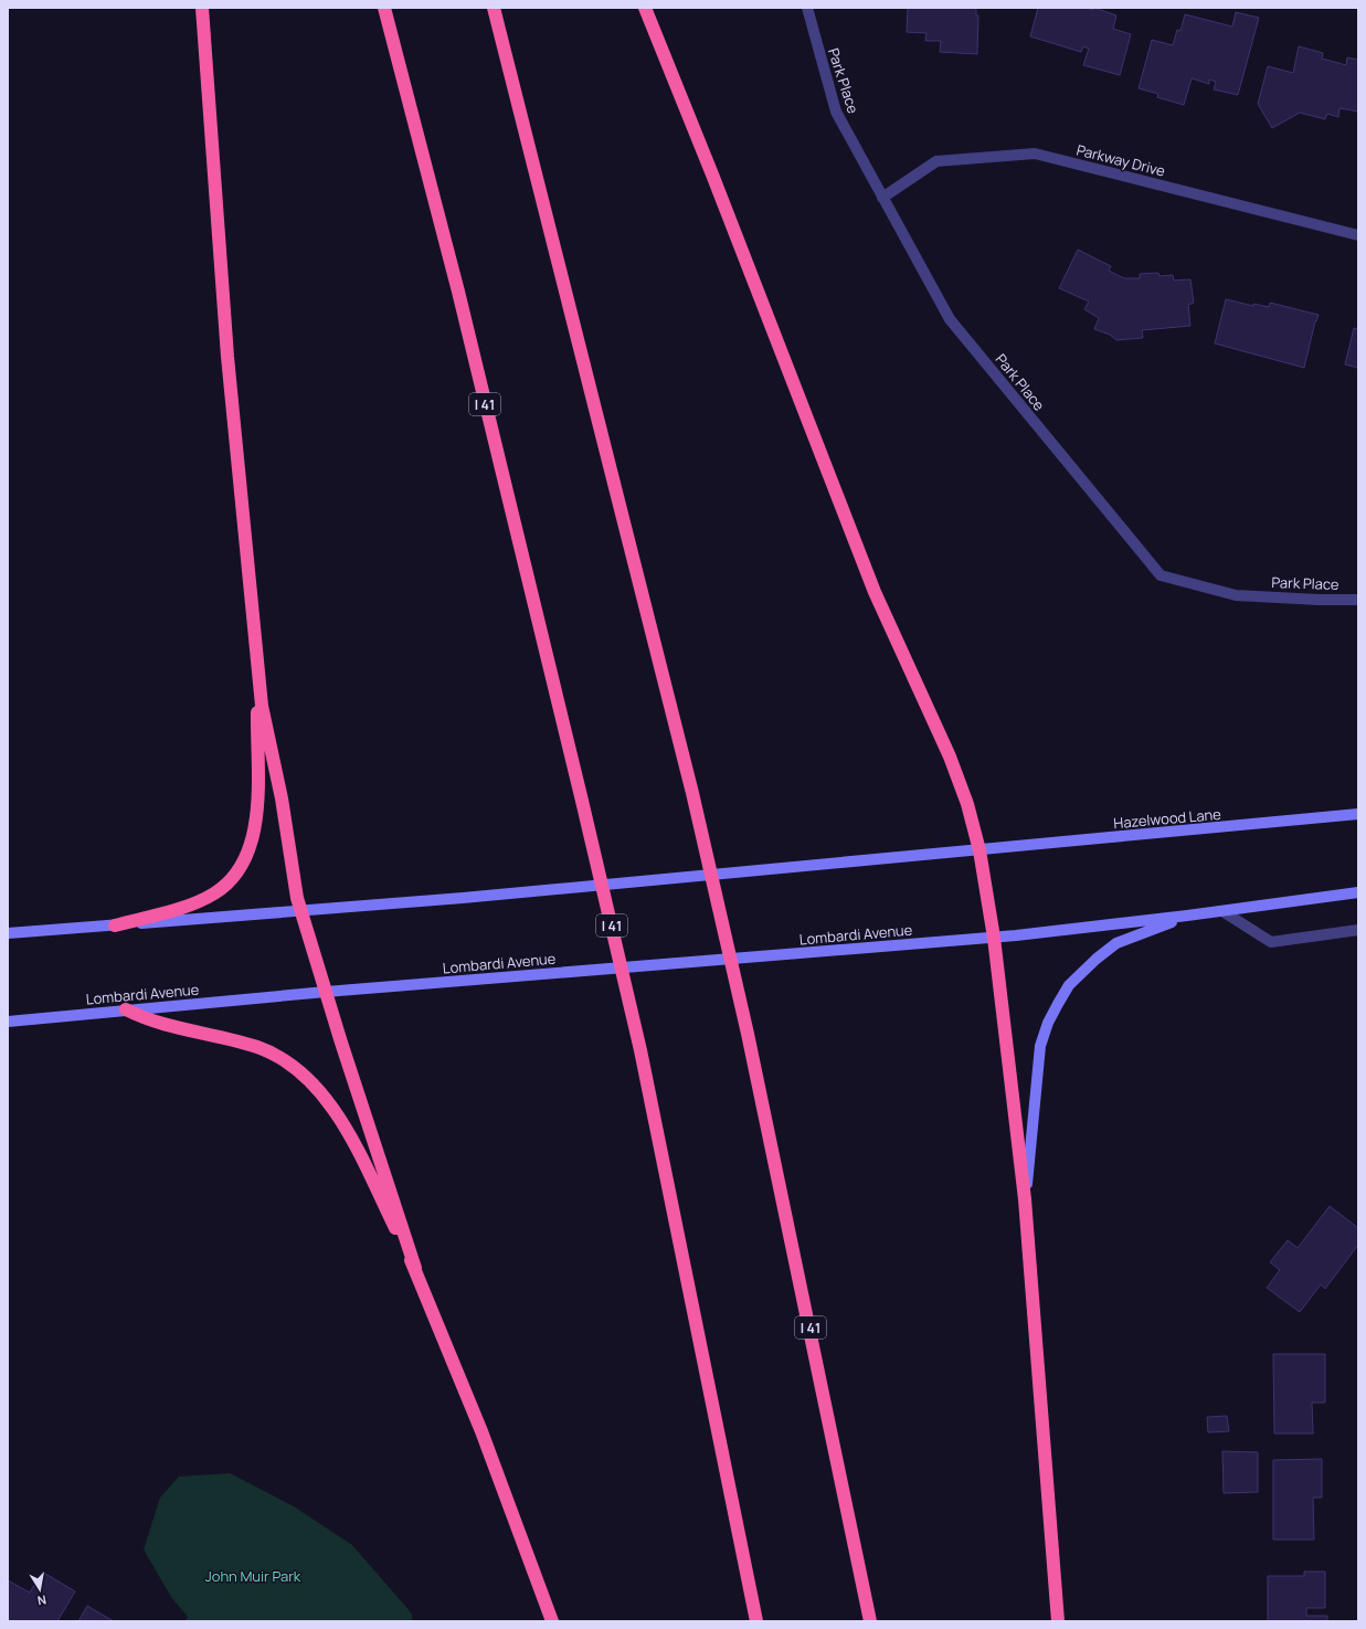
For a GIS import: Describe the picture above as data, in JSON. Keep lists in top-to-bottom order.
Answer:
{
  "streets": {
    "highway": ["I 41"],
    "main road": ["Hazelwood Lane", "Lombardi Avenue"],
    "street": ["Park Place", "Parkway Drive"]
  },
  "crossings": [
    ["Park Place", "Parkway Drive"]
  ],
  "parks": ["John Muir Park"],
  "north": "bottom"
}
